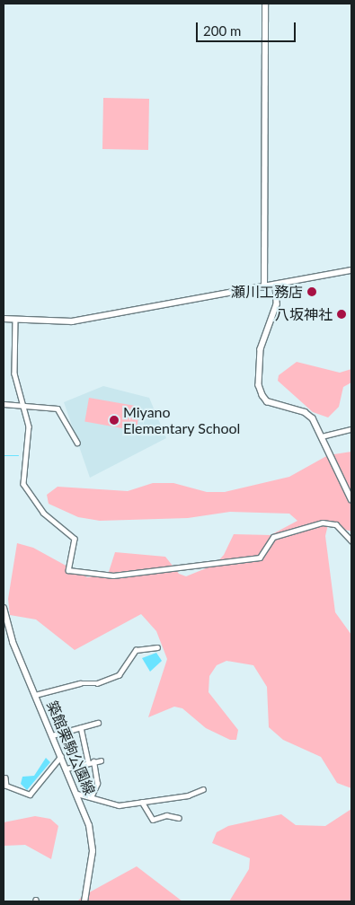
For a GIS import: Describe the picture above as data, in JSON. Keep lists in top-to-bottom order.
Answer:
{
  "streets": {
    "main road": ["築館栗駒公園線"]
  },
  "places": ["瀬川工務店", "八坂神社", "Miyano Elementary School"],
  "scale_bar": "200 m"
}
